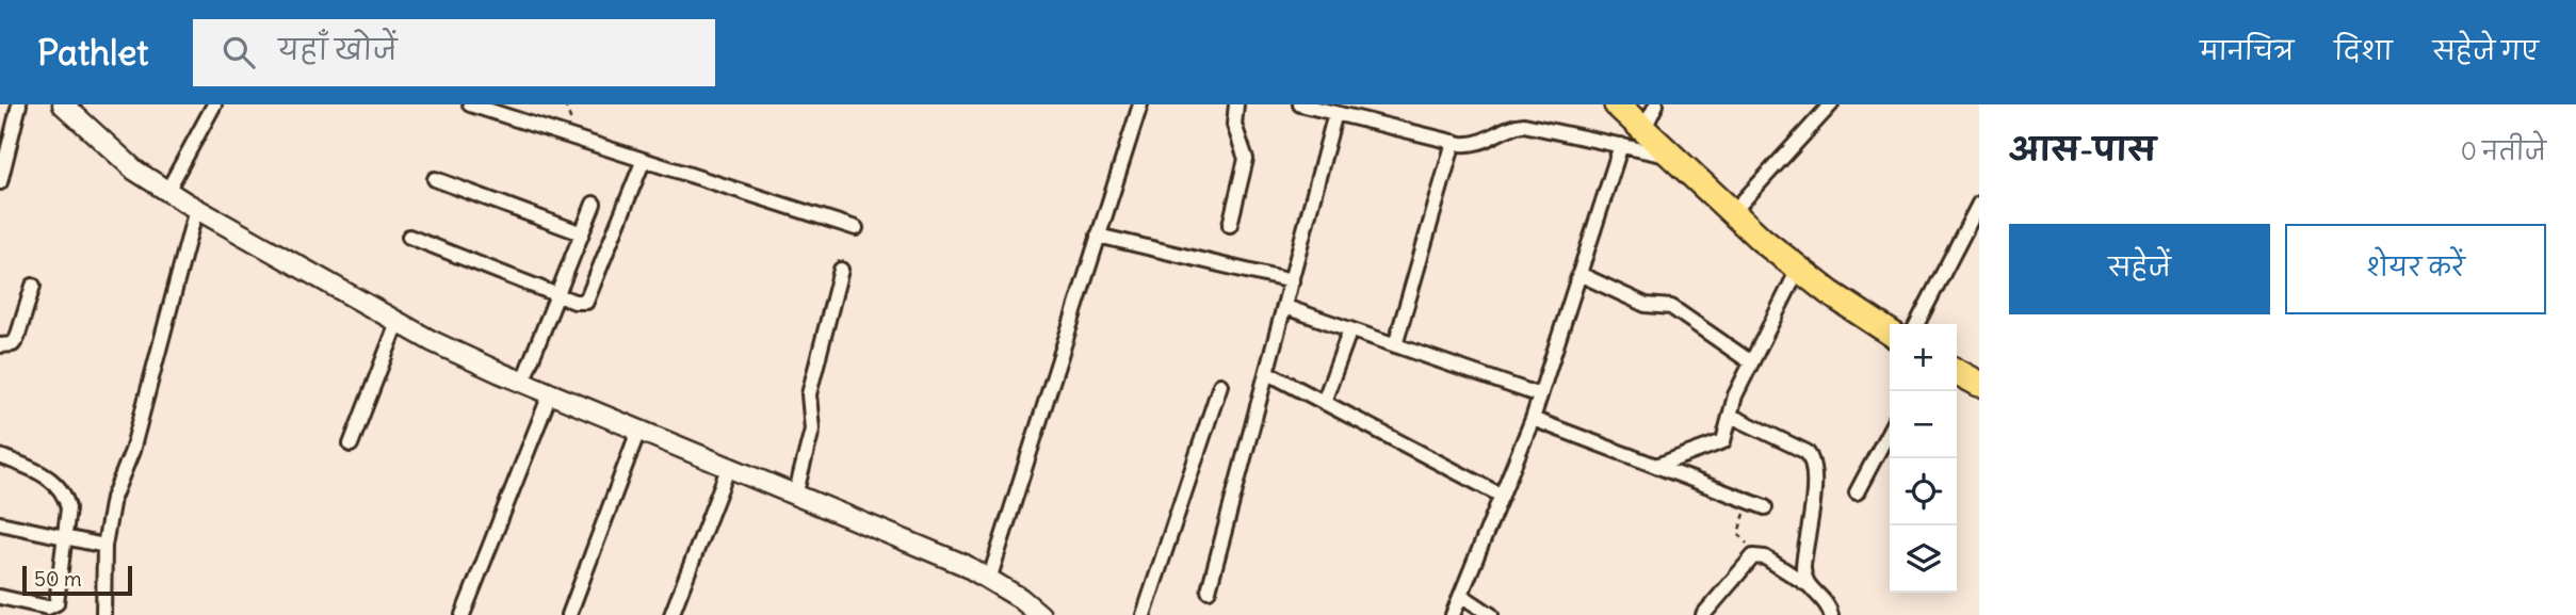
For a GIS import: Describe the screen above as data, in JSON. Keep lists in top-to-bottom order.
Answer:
{
  "scale_bar": "50 m",
  "page": {
    "header": "Pathlet",
    "search": "यहाँ खोजें",
    "nav": ["मानचित्र", "दिशा", "सहेजे गए"],
    "heading": ["आस-पास", "0 नतीजे"],
    "buttons": ["सहेजें", "शेयर करें"],
    "map_buttons": ["+", "−"],
    "scale": "50 m"
  }
}
